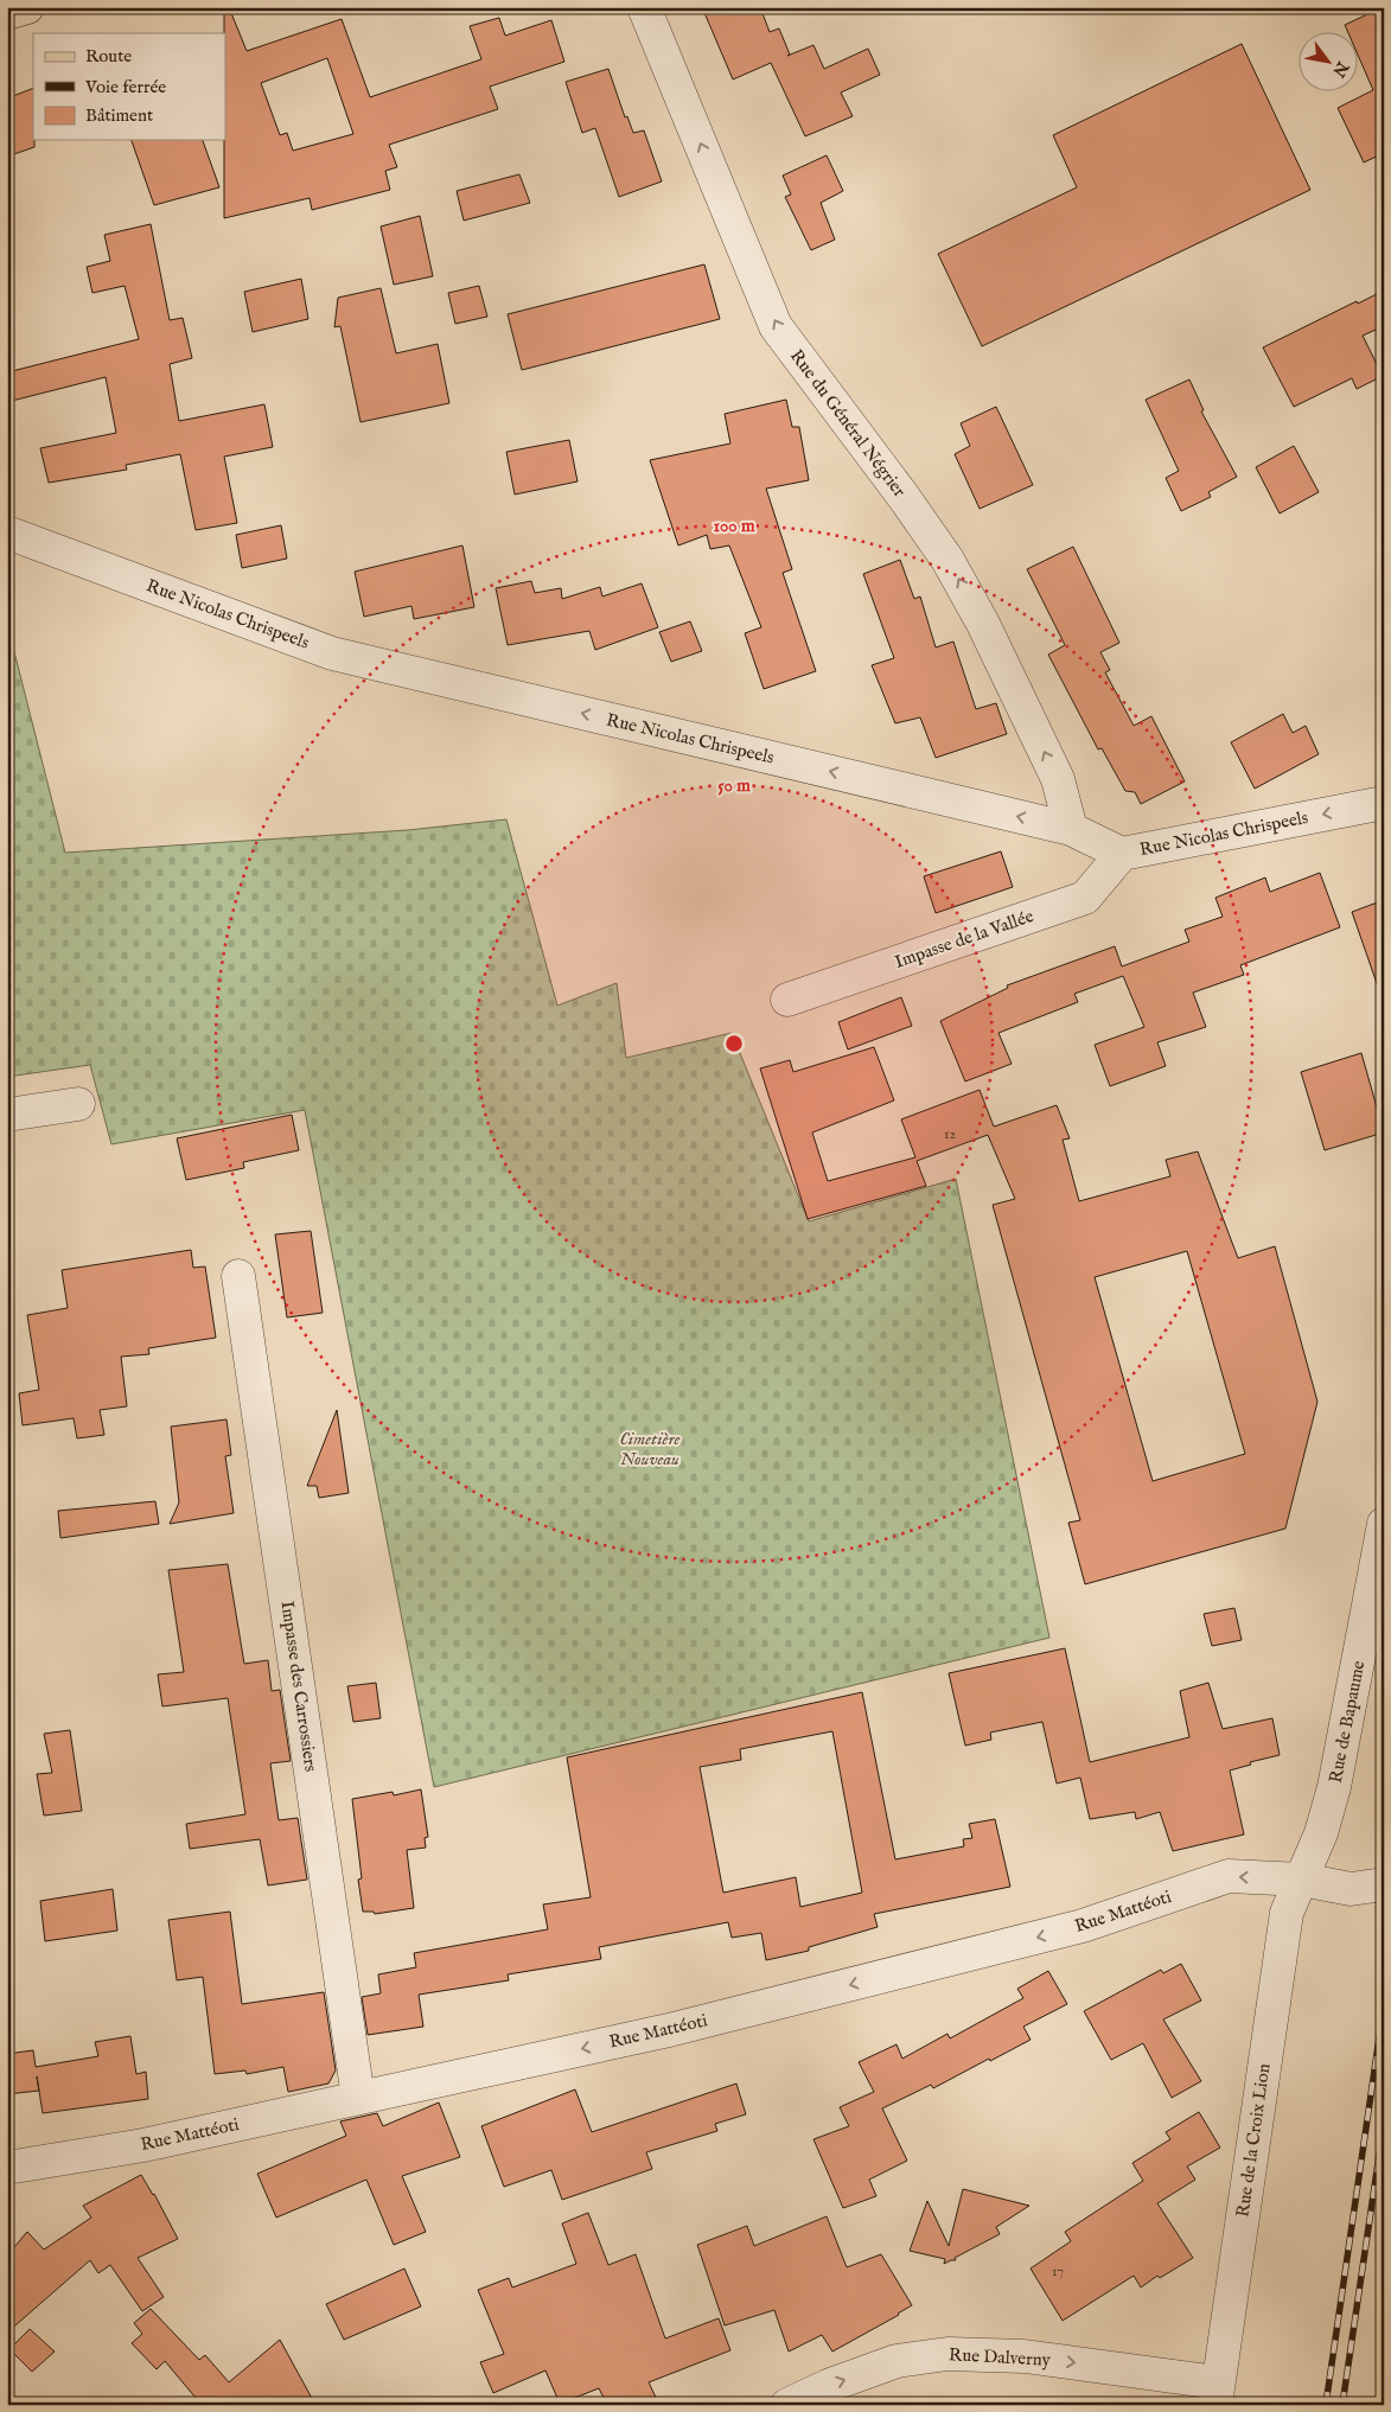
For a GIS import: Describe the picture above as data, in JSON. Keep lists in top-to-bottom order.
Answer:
{
  "streets": {
    "street": [
      "Rue du Général Négrier",
      "Rue Nicolas Chrispeels",
      "Impasse de la Vallée",
      "Impasse des Carrossiers",
      "Rue de Bapaume",
      "Rue Mattéoti",
      "Rue de la Croix Lion",
      "Rue Dalverny"
    ]
  },
  "crossings": [
    ["Rue du Général Négrier", "Rue Nicolas Chrispeels"],
    ["Rue Nicolas Chrispeels", "Impasse de la Vallée"],
    ["Impasse des Carrossiers", "Rue Mattéoti"],
    ["Rue de Bapaume", "Rue Mattéoti"],
    ["Rue de Bapaume", "Rue de la Croix Lion"],
    ["Rue Mattéoti", "Rue de la Croix Lion"],
    ["Rue de la Croix Lion", "Rue Dalverny"]
  ],
  "one_way": [
    "Rue du Général Négrier",
    "Rue Nicolas Chrispeels",
    "Rue Mattéoti",
    "Rue Dalverny"
  ],
  "parks": ["Cimetière Nouveau"],
  "house_numbers": ["12", "17"],
  "legend": ["Route", "Voie ferrée", "Bâtiment"],
  "north": "bottom right",
  "rings": ["100 m", "50 m"]
}
